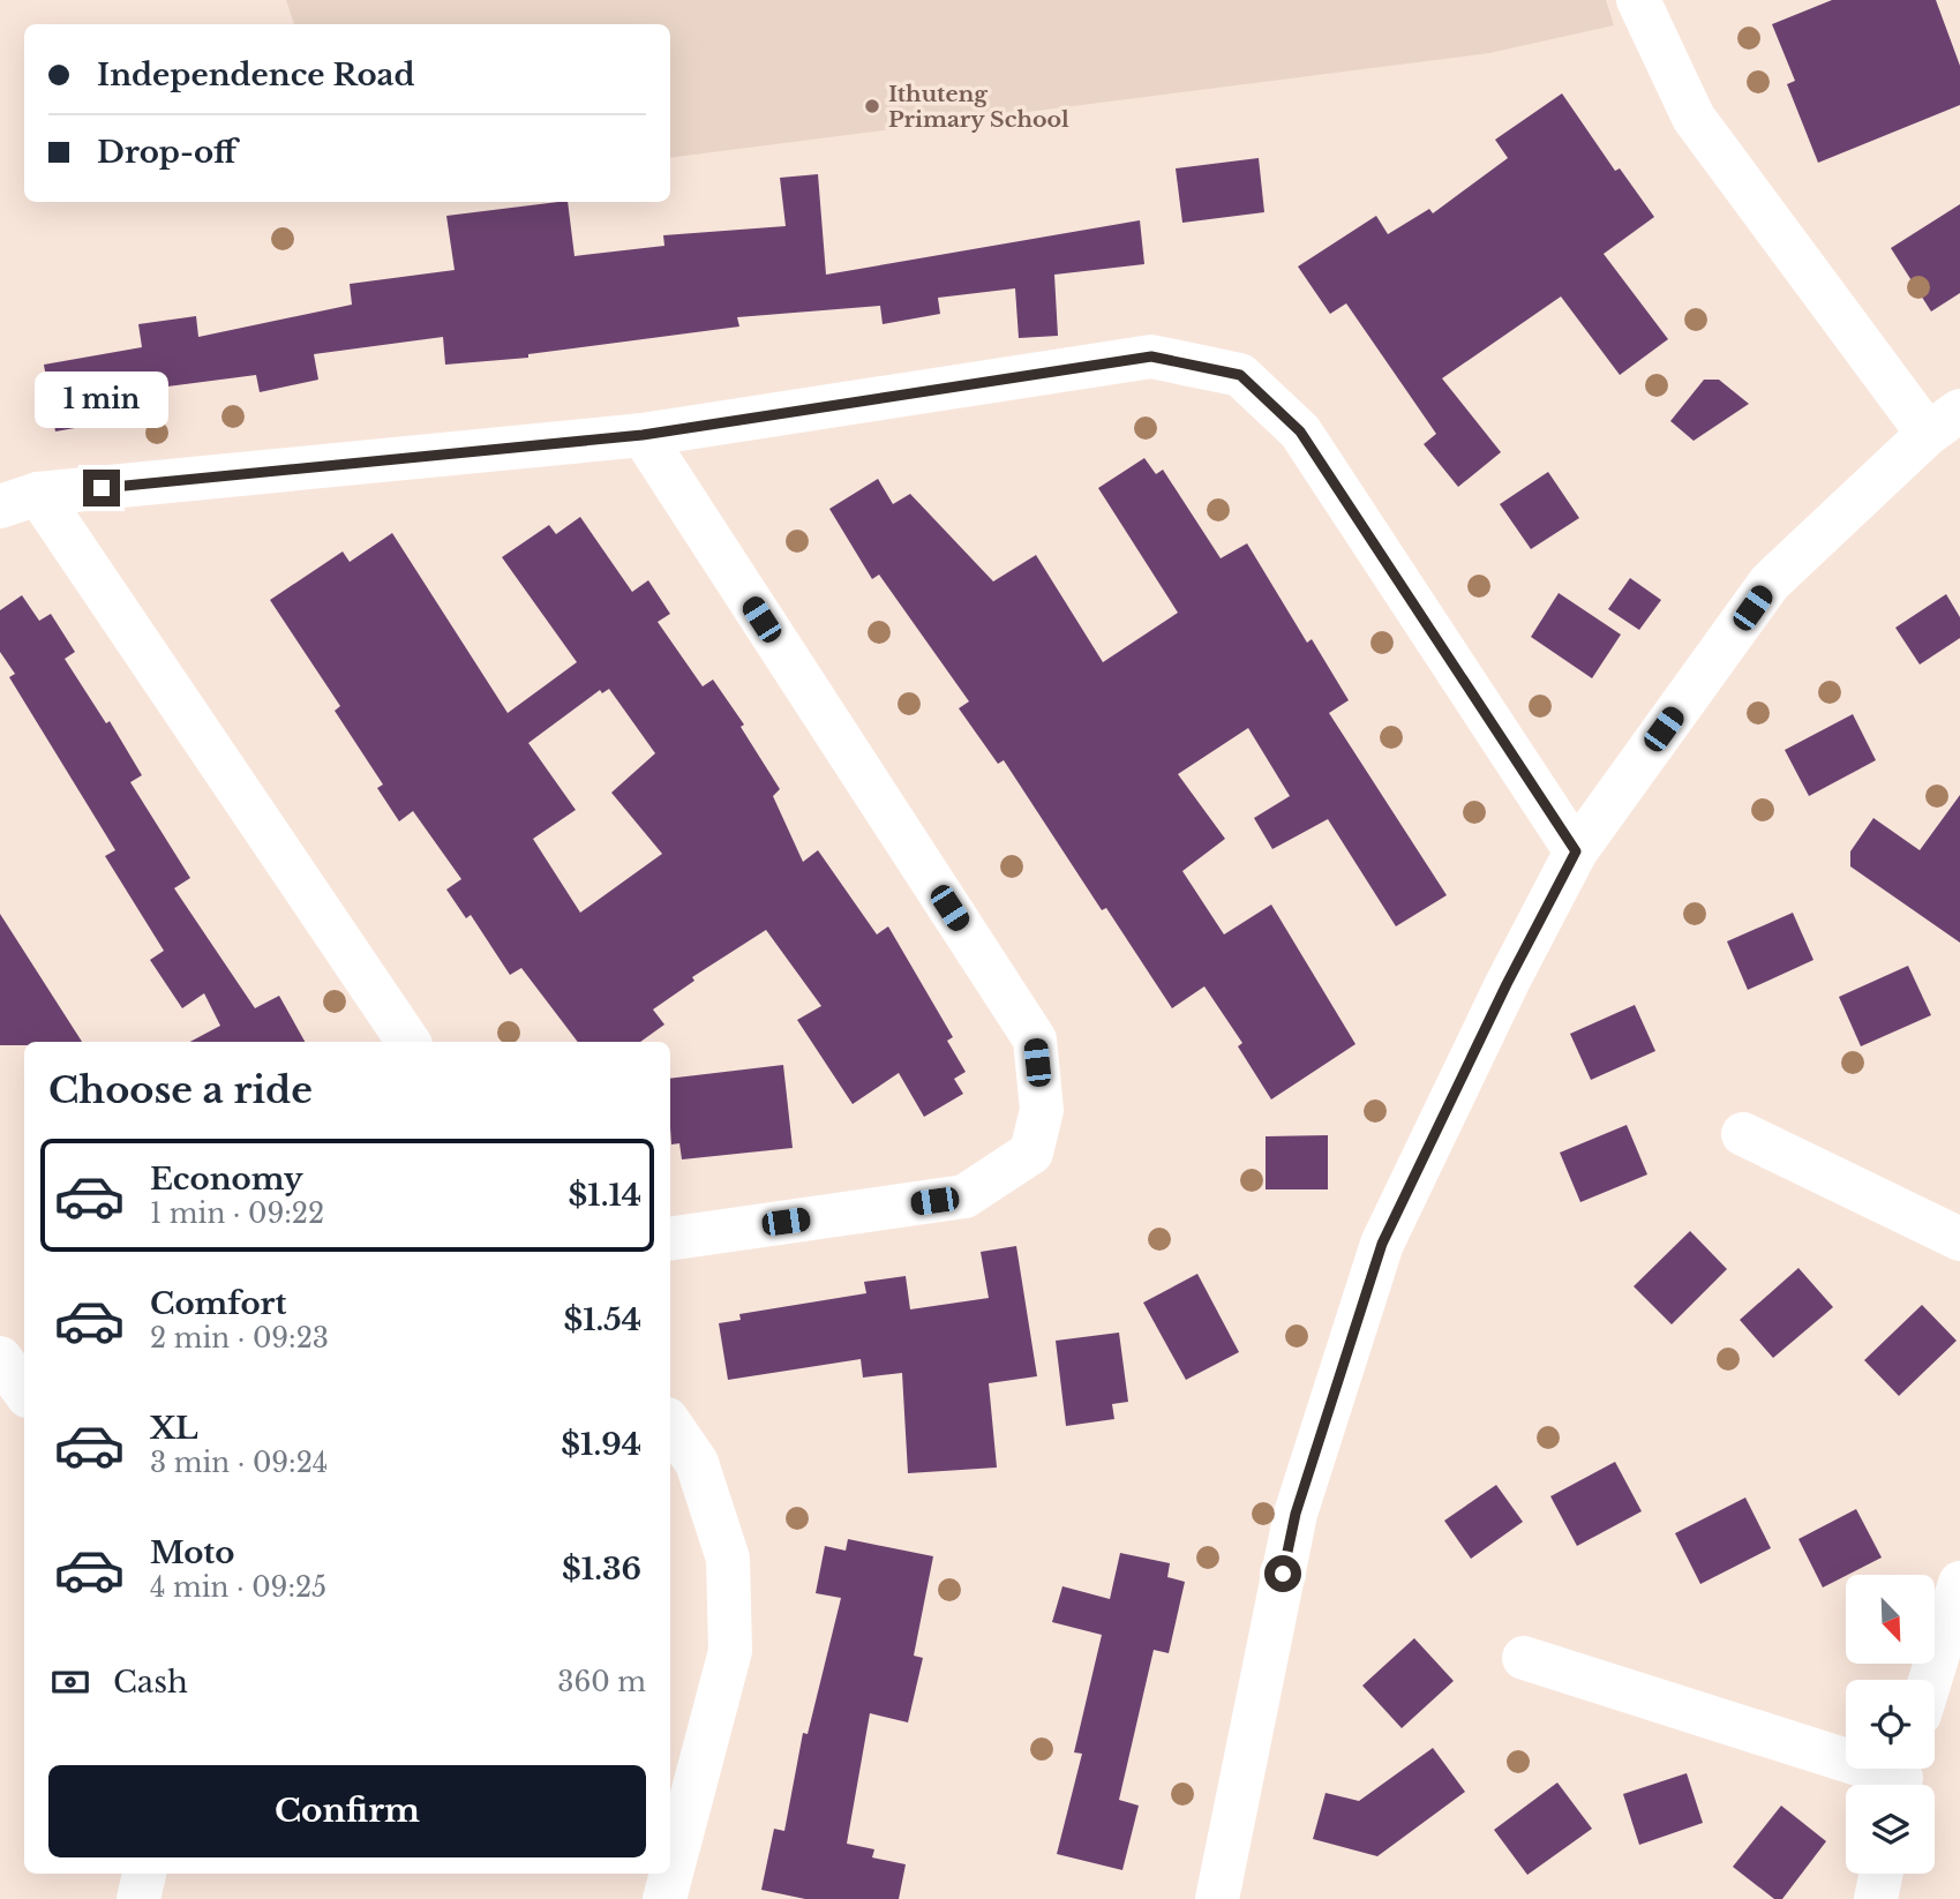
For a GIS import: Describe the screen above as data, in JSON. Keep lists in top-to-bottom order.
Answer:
{
  "places": ["Ithuteng Primary School"],
  "north": "bottom right",
  "page": {
    "banner": ["Independence Road", "Drop-off"],
    "bubble": "1 min",
    "heading": "Choose a ride",
    "list": [
      {
        "name": "Economy",
        "note": "1 min · 09:22",
        "value": "$1.14"
      },
      {
        "name": "Comfort",
        "note": "2 min · 09:23",
        "value": "$1.54"
      },
      {
        "name": "XL",
        "note": "3 min · 09:24",
        "value": "$1.94"
      },
      {
        "name": "Moto",
        "note": "4 min · 09:25",
        "value": "$1.36"
      }
    ],
    "pay": ["Cash", "360 m"],
    "buttons": "Confirm"
  }
}
